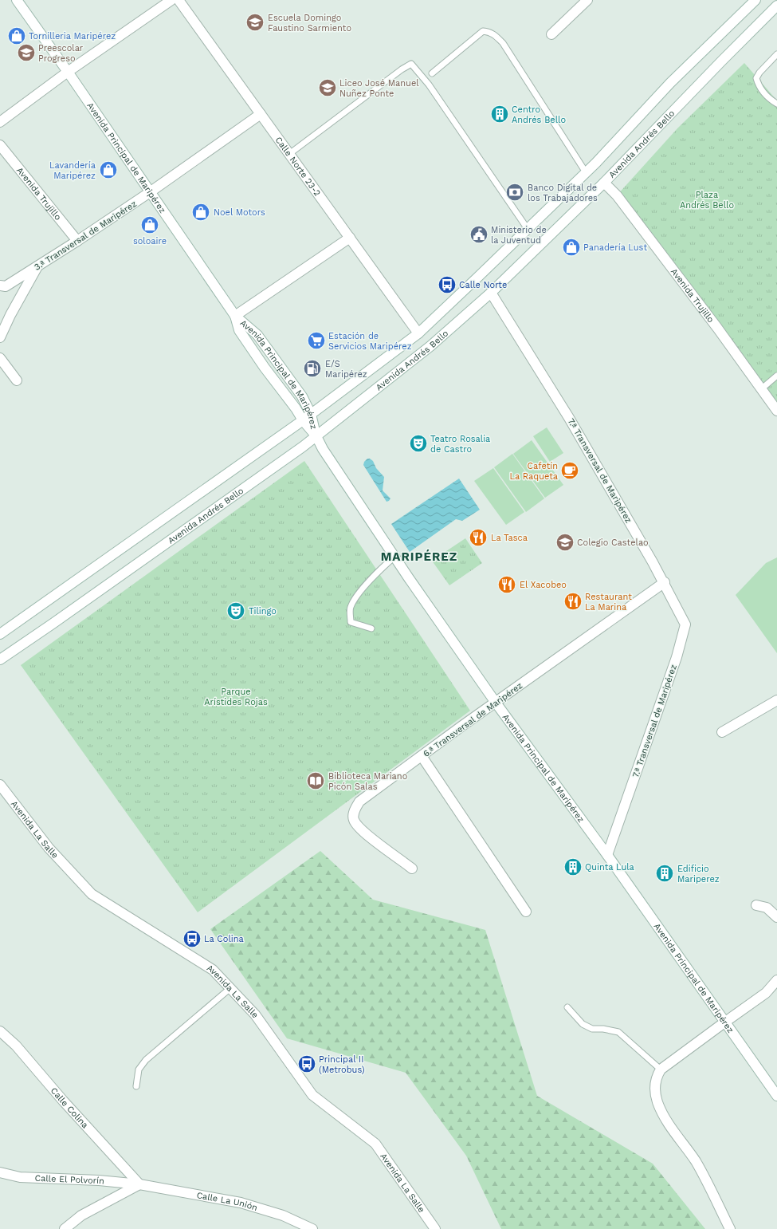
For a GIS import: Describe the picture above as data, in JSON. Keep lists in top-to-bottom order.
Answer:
{
  "streets": {
    "street": [
      "Avenida Andrés Bello",
      "Avenida Principal de Maripérez",
      "Calle Norte 23-2",
      "Avenida Trujillo",
      "3.ª Transversal de Maripérez",
      "7.ª Transversal de Maripérez",
      "6.ª Transversal de Maripérez",
      "Avenida La Salle",
      "Calle Colina",
      "Calle El Polvorín",
      "Calle La Unión"
    ]
  },
  "crossings": [
    ["Avenida Andrés Bello", "Avenida Principal de Maripérez"],
    ["Avenida Andrés Bello", "Calle Norte 23-2"],
    ["Avenida Andrés Bello", "Avenida Trujillo"],
    ["Avenida Andrés Bello", "7.ª Transversal de Maripérez"],
    ["Avenida Principal de Maripérez", "3.ª Transversal de Maripérez"],
    ["Avenida Principal de Maripérez", "7.ª Transversal de Maripérez"],
    ["Avenida Principal de Maripérez", "6.ª Transversal de Maripérez"],
    ["Calle Norte 23-2", "3.ª Transversal de Maripérez"],
    ["Avenida Trujillo", "3.ª Transversal de Maripérez"],
    ["7.ª Transversal de Maripérez", "6.ª Transversal de Maripérez"],
    ["Calle Colina", "Calle El Polvorín"],
    ["Calle Colina", "Calle La Unión"],
    ["Calle El Polvorín", "Calle La Unión"]
  ],
  "districts": ["MARIPÉREZ"],
  "parks": ["Plaza Andrés Bello", "Parque Arístides Rojas"],
  "places": {
    "school or university": [
      "Escuela Domingo Faustino Sarmiento",
      "Preescolar Progreso",
      "Liceo José Manuel Nuñez Ponte",
      "Colegio Castelao"
    ],
    "shop": [
      "Tornilleria Maripérez",
      "Lavandería Maripérez",
      "Noel Motors",
      "soloaire",
      "Panadería Lust"
    ],
    "building": ["Centro Andrés Bello", "Quinta Lula", "Edificio Mariperez"],
    "bank": ["Banco Digital de los Trabajadores"],
    "public building": ["Ministerio de la Juventud"],
    "bus stop": ["Calle Norte", "La Colina", "Principal II (Metrobus)"],
    "supermarket": ["Estación de Servicios Maripérez"],
    "fuel station": ["E/S Maripérez"],
    "theatre": ["Teatro Rosalia de Castro", "Tilingo"],
    "cafe": ["Cafetín La Raqueta"],
    "restaurant": ["La Tasca", "El Xacobeo", "Restaurant La Marina"],
    "library": ["Biblioteca Mariano Picón Salas"]
  }
}
